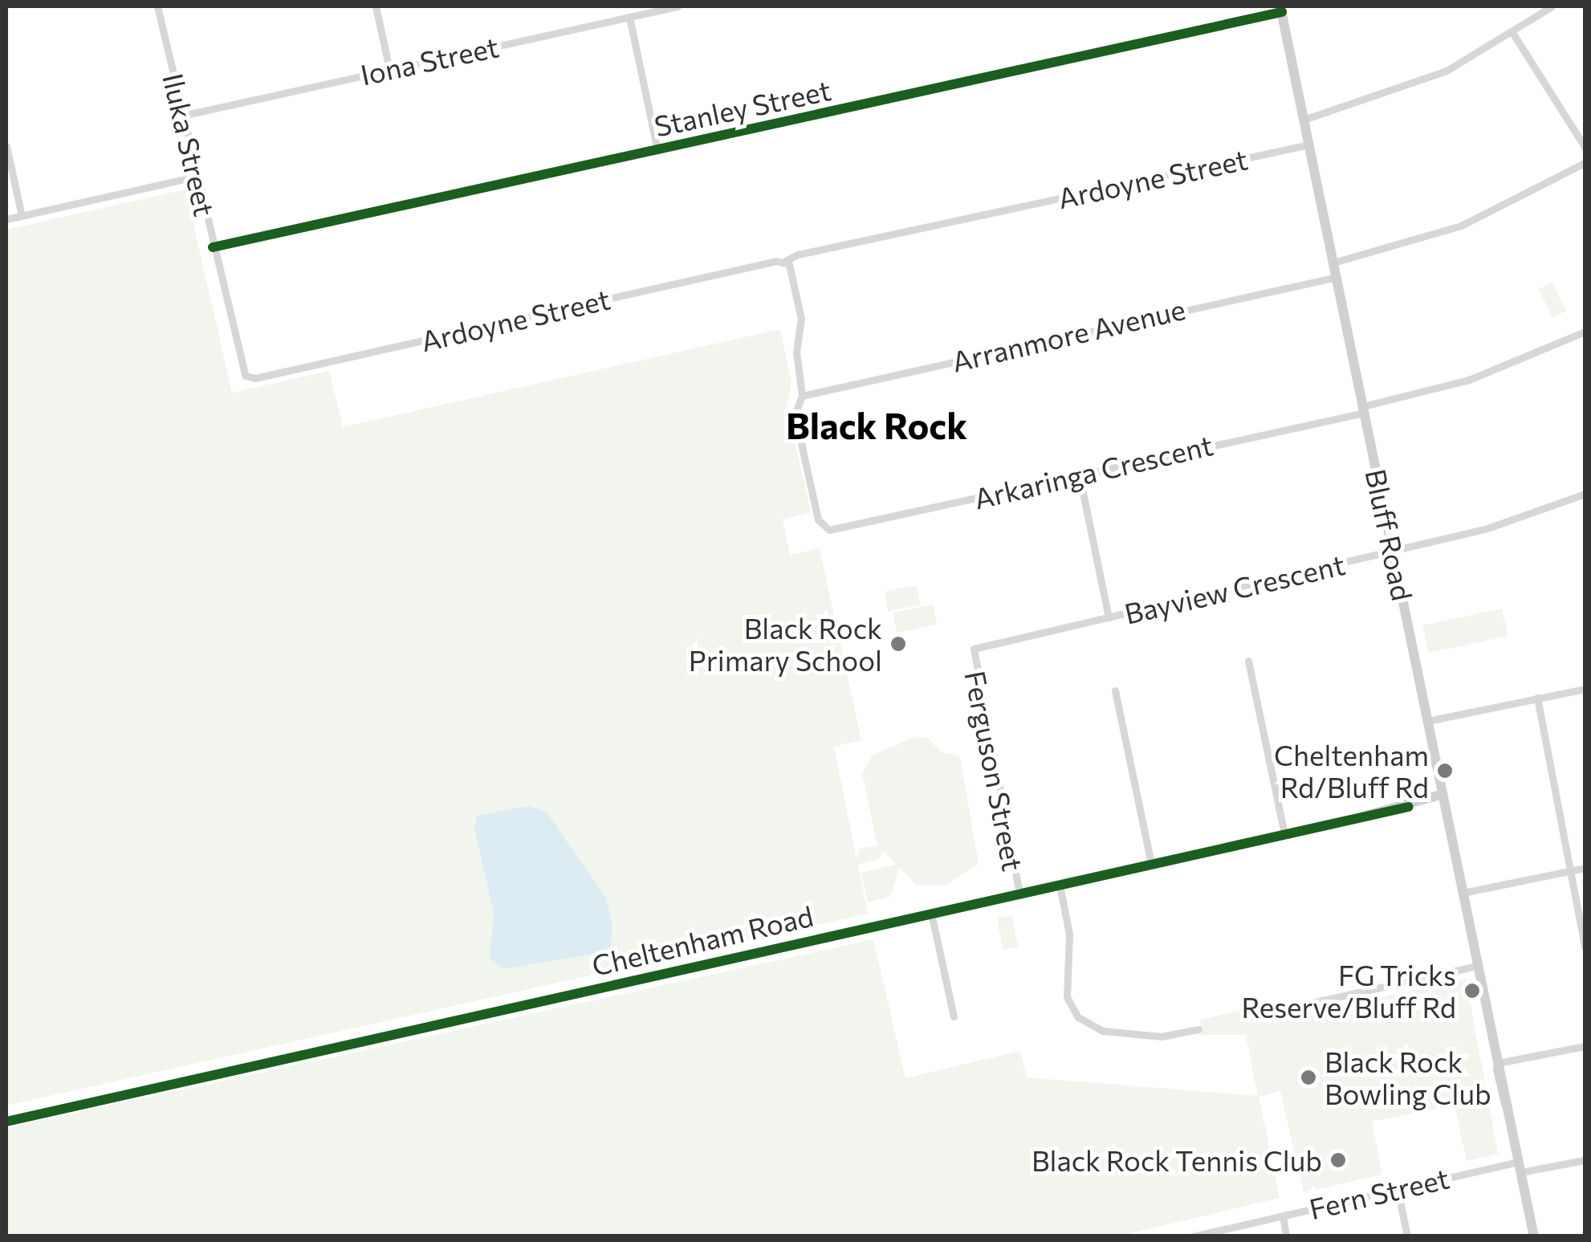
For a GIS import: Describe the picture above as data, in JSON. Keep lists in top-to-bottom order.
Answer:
{
  "streets": {
    "street": [
      "Iona Street",
      "Stanley Street",
      "Iluka Street",
      "Ardoyne Street",
      "Arranmore Avenue",
      "Arkaringa Crescent",
      "Bluff Road",
      "Bayview Crescent",
      "Ferguson Street",
      "Cheltenham Road",
      "Fern Street"
    ]
  },
  "crossings": [
    ["Iona Street", "Iluka Street"],
    ["Stanley Street", "Iluka Street"],
    ["Stanley Street", "Bluff Road"],
    ["Iluka Street", "Ardoyne Street"],
    ["Ardoyne Street", "Bluff Road"],
    ["Arranmore Avenue", "Arkaringa Crescent"],
    ["Arranmore Avenue", "Bluff Road"],
    ["Arkaringa Crescent", "Bluff Road"],
    ["Bluff Road", "Bayview Crescent"],
    ["Bluff Road", "Cheltenham Road"],
    ["Bluff Road", "Fern Street"],
    ["Bayview Crescent", "Ferguson Street"],
    ["Ferguson Street", "Cheltenham Road"]
  ],
  "districts": ["Black Rock"],
  "places": [
    "Black Rock Primary School",
    "Cheltenham Rd/Bluff Rd",
    "FG Tricks Reserve/Bluff Rd",
    "Black Rock Bowling Club",
    "Black Rock Tennis Club"
  ]
}
